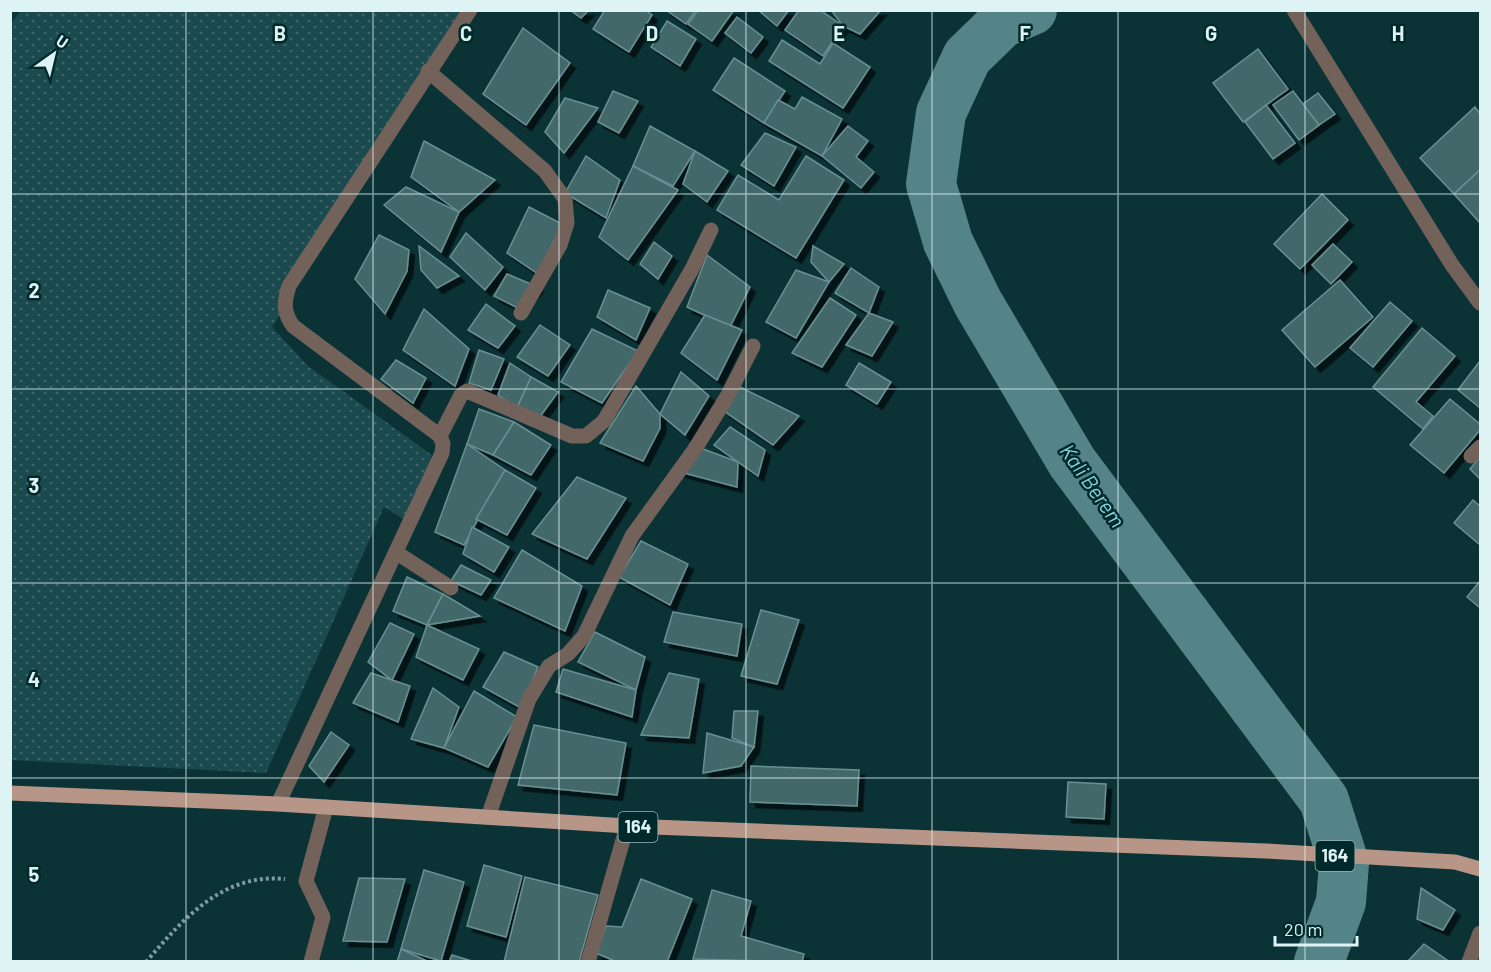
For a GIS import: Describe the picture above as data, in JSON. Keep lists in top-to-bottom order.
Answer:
{
  "streets": {
    "main road": ["164"]
  },
  "water": ["Kali Berem"],
  "scale_bar": "20 m",
  "north": "top right",
  "grid": {
    "columns": [
      "B",
      "C",
      "D",
      "E",
      "F",
      "G",
      "H"
    ],
    "rows": [
      "2",
      "3",
      "4",
      "5"
    ]
  }
}
